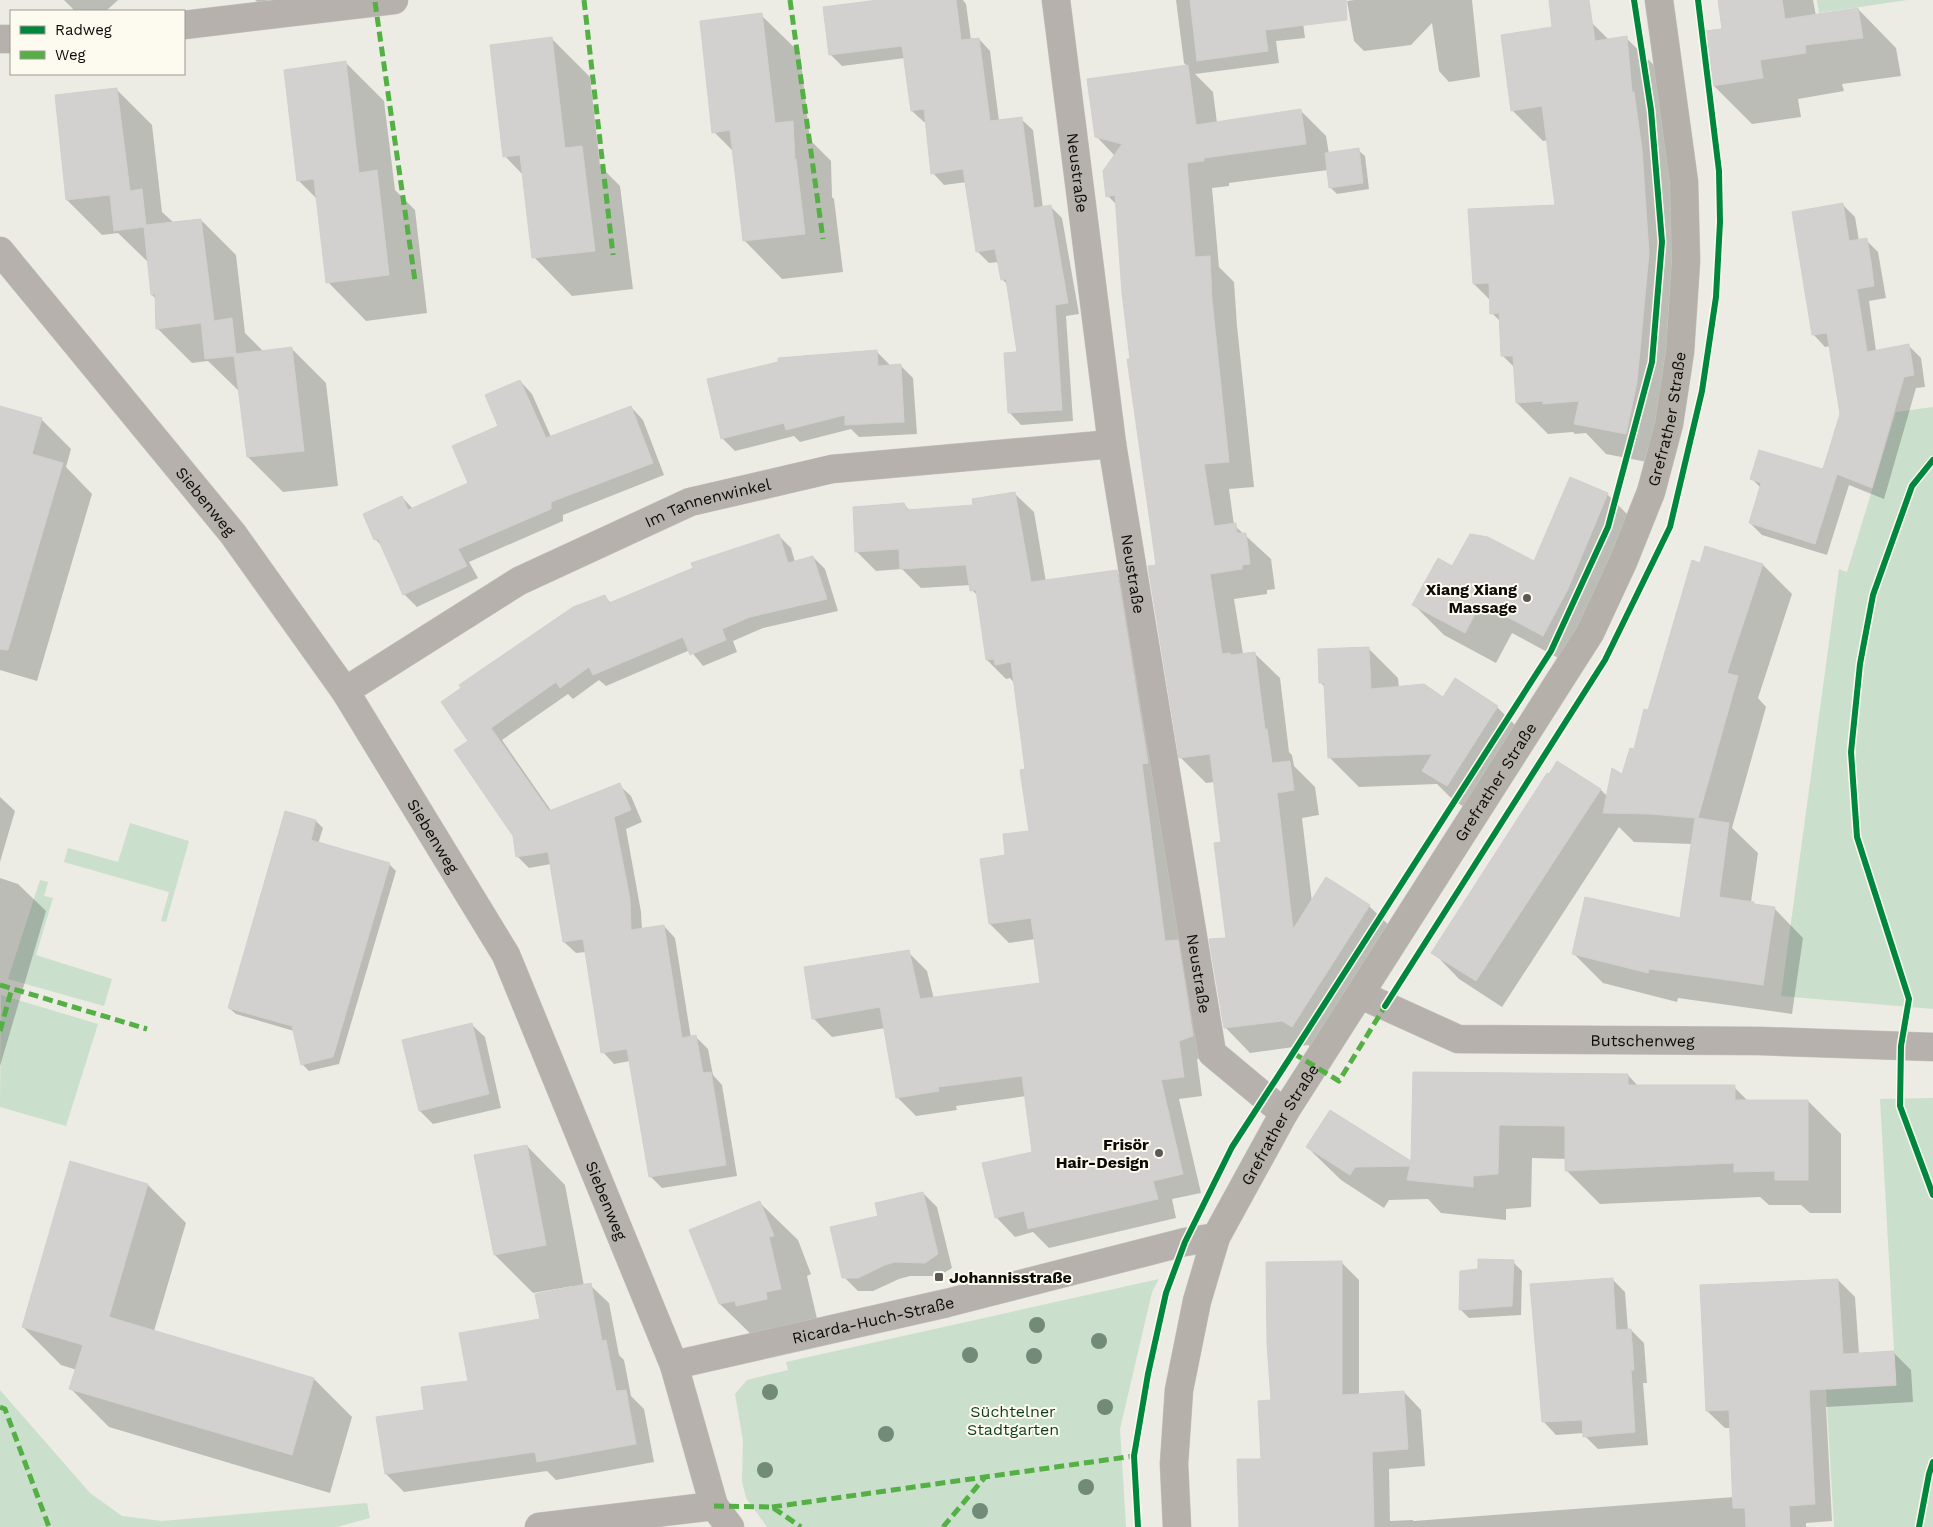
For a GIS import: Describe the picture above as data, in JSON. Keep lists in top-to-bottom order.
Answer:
{
  "streets": {
    "main road": ["Grefrather Straße"],
    "street": [
      "Neustraße",
      "Siebenweg",
      "Im Tannenwinkel",
      "Butschenweg",
      "Ricarda-Huch-Straße"
    ]
  },
  "crossings": [
    ["Neustraße", "Grefrather Straße"],
    ["Neustraße", "Im Tannenwinkel"],
    ["Grefrather Straße", "Butschenweg"],
    ["Grefrather Straße", "Ricarda-Huch-Straße"],
    ["Siebenweg", "Im Tannenwinkel"],
    ["Siebenweg", "Ricarda-Huch-Straße"]
  ],
  "parks": ["Süchtelner Stadtgarten"],
  "places": {
    "other": ["Xiang Xiang Massage", "Frisör Hair-Design"],
    "transit": ["Johannisstraße"]
  },
  "legend": ["Radweg", "Weg"]
}
